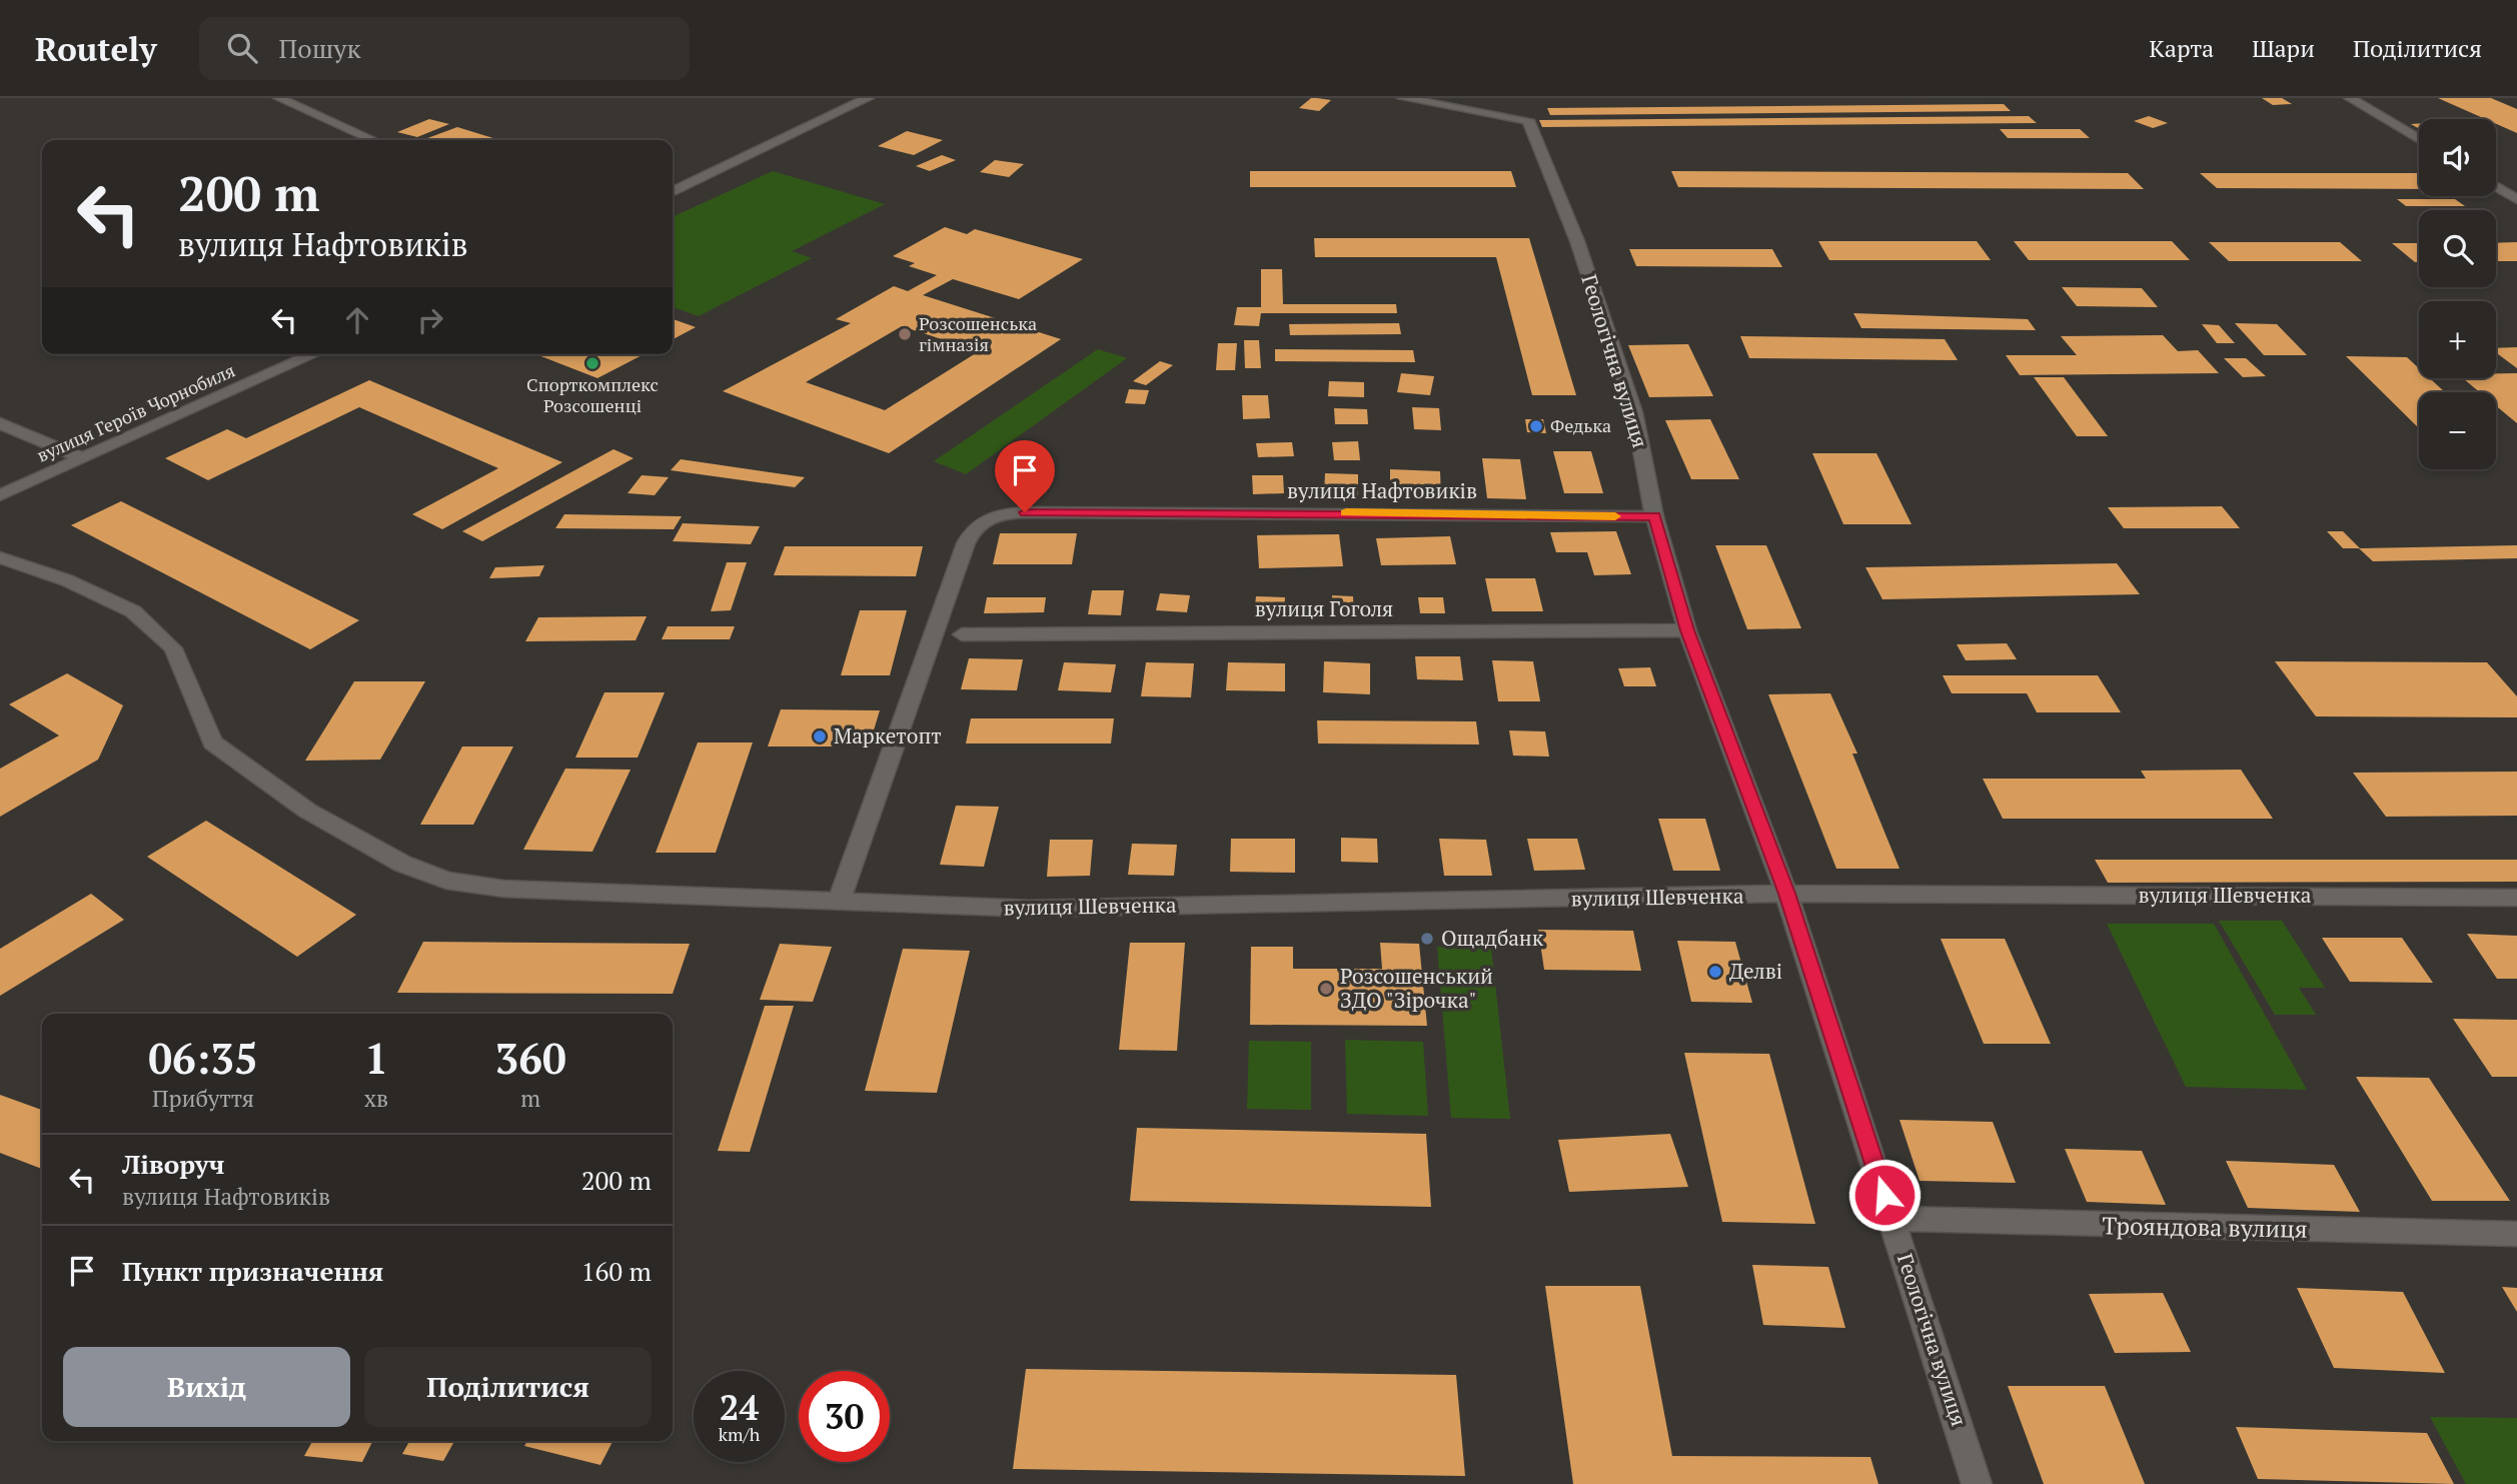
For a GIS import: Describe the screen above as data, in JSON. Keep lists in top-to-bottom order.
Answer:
{
  "streets": {
    "street": [
      "Геологічна вулиця",
      "вулиця Героїв Чорнобиля",
      "вулиця Нафтовиків",
      "вулиця Гоголя",
      "вулиця Шевченка",
      "Трояндова вулиця"
    ]
  },
  "crossings": [
    ["Геологічна вулиця", "вулиця Нафтовиків"],
    ["Геологічна вулиця", "вулиця Гоголя"],
    ["Геологічна вулиця", "вулиця Шевченка"],
    ["Геологічна вулиця", "Трояндова вулиця"],
    ["вулиця Нафтовиків", "вулиця Шевченка"]
  ],
  "places": [
    "Розсошенська гімназія",
    "Спорткомплекс Розсошенці",
    "Федька",
    "Маркетопт",
    "Ощадбанк",
    "Делві",
    "Розсошенський ЗДО \"Зірочка\""
  ],
  "page": {
    "header": "Routely",
    "search": "Пошук",
    "nav": ["Карта", "Шари", "Поділитися"],
    "map_buttons": ["+", "−"],
    "turn": ["200 m", "вулиця Нафтовиків"],
    "eta": [
      "06:35",
      "Прибуття",
      "1",
      "хв",
      "360",
      "m"
    ],
    "list": [
      {
        "name": "Ліворуч",
        "note": "вулиця Нафтовиків",
        "value": "200 m"
      },
      {
        "name": "Пункт призначення",
        "value": "160 m"
      }
    ],
    "buttons": ["Вихід", "Поділитися"],
    "speed": "24 km/h",
    "limit": "30"
  }
}
